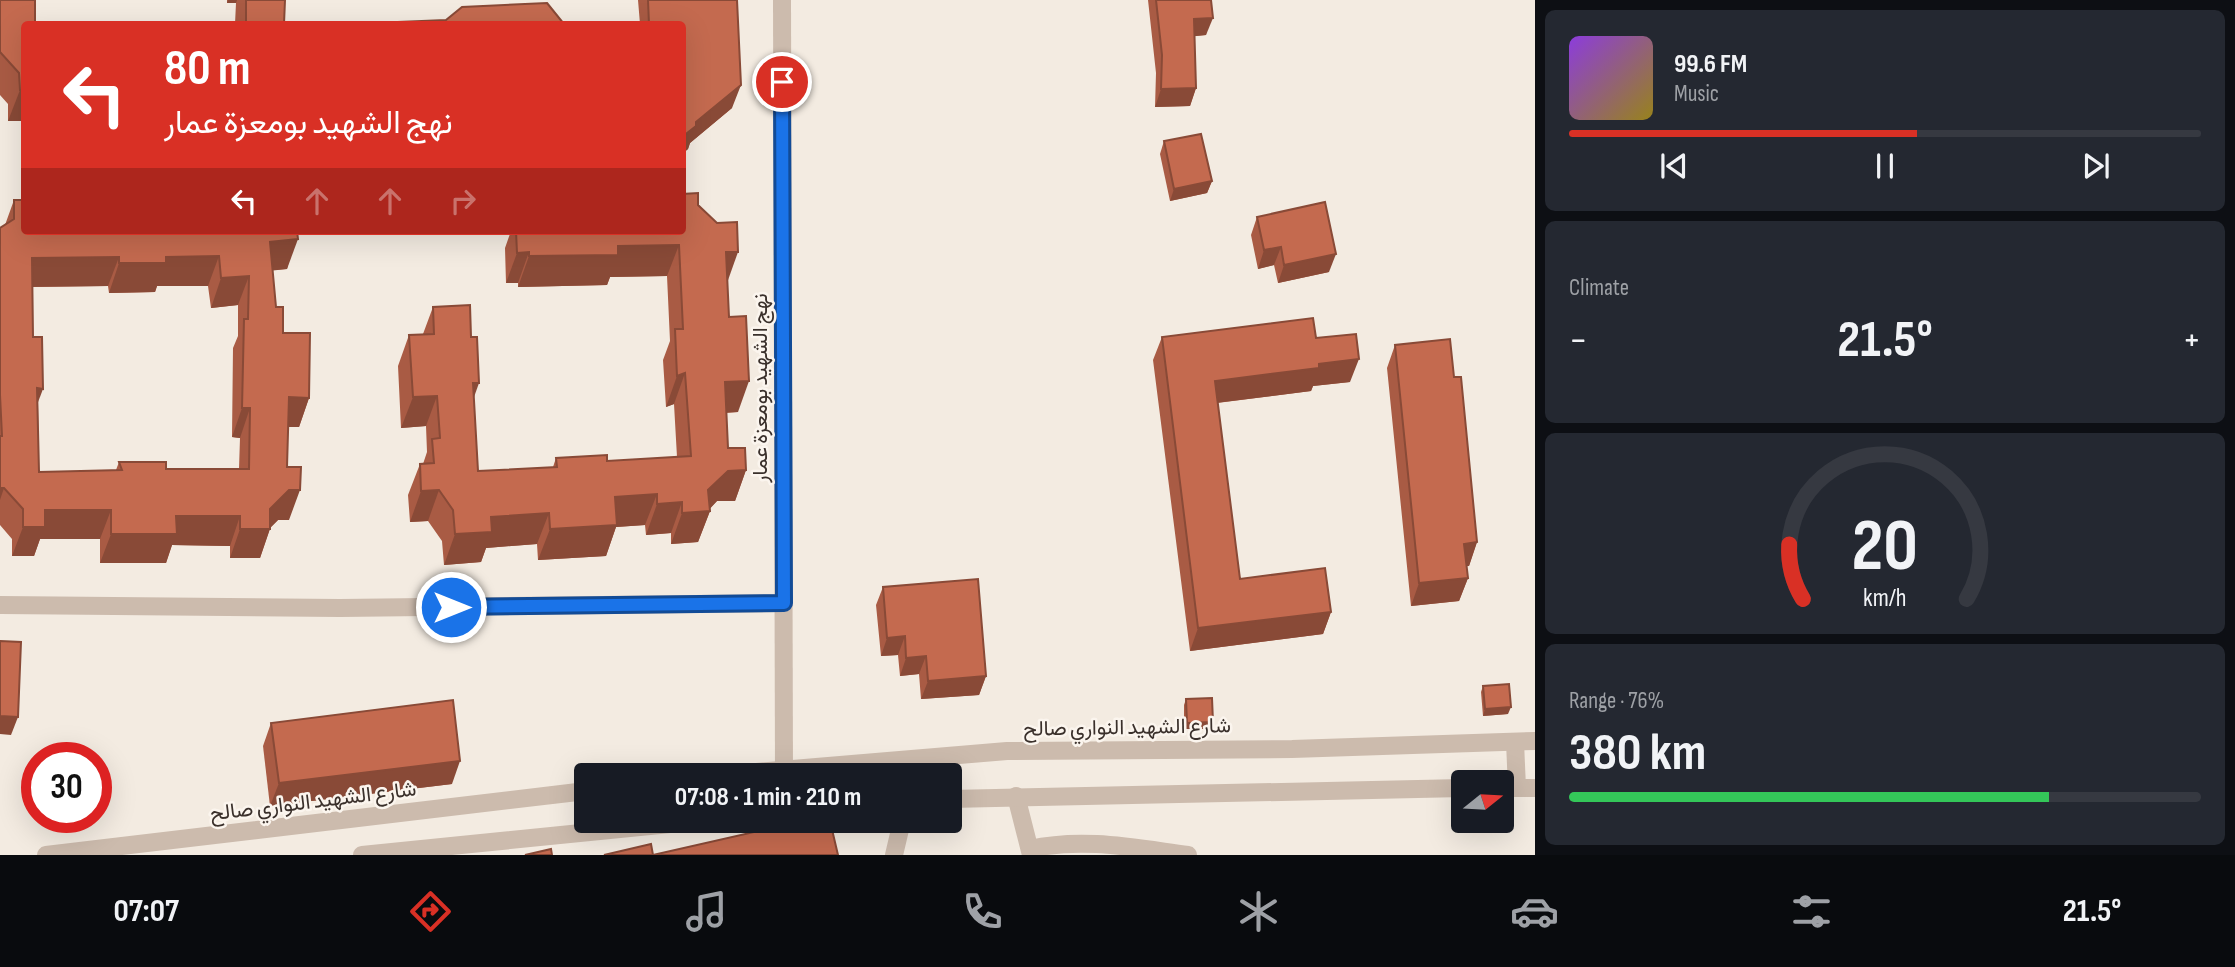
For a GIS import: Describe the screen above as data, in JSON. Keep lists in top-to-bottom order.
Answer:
{
  "streets": {
    "street": ["نهج الشهيد بومعزة عمار", "شارع الشهيد النواري صالح"]
  },
  "north": "right",
  "page": {
    "turn": ["80 m", "نهج الشهيد بومعزة عمار"],
    "song": ["99.6 FM", "Music"],
    "tile": [
      "Climate",
      ["Range · 76%", "380 km"]
    ],
    "heat": ["−", "21.5°", "+"],
    "limit": "30",
    "trip": "07:08 · 1 min · 210 m",
    "tabs": ["07:07", "21.5°"],
    "gauge": ["20", "km/h"]
  }
}
